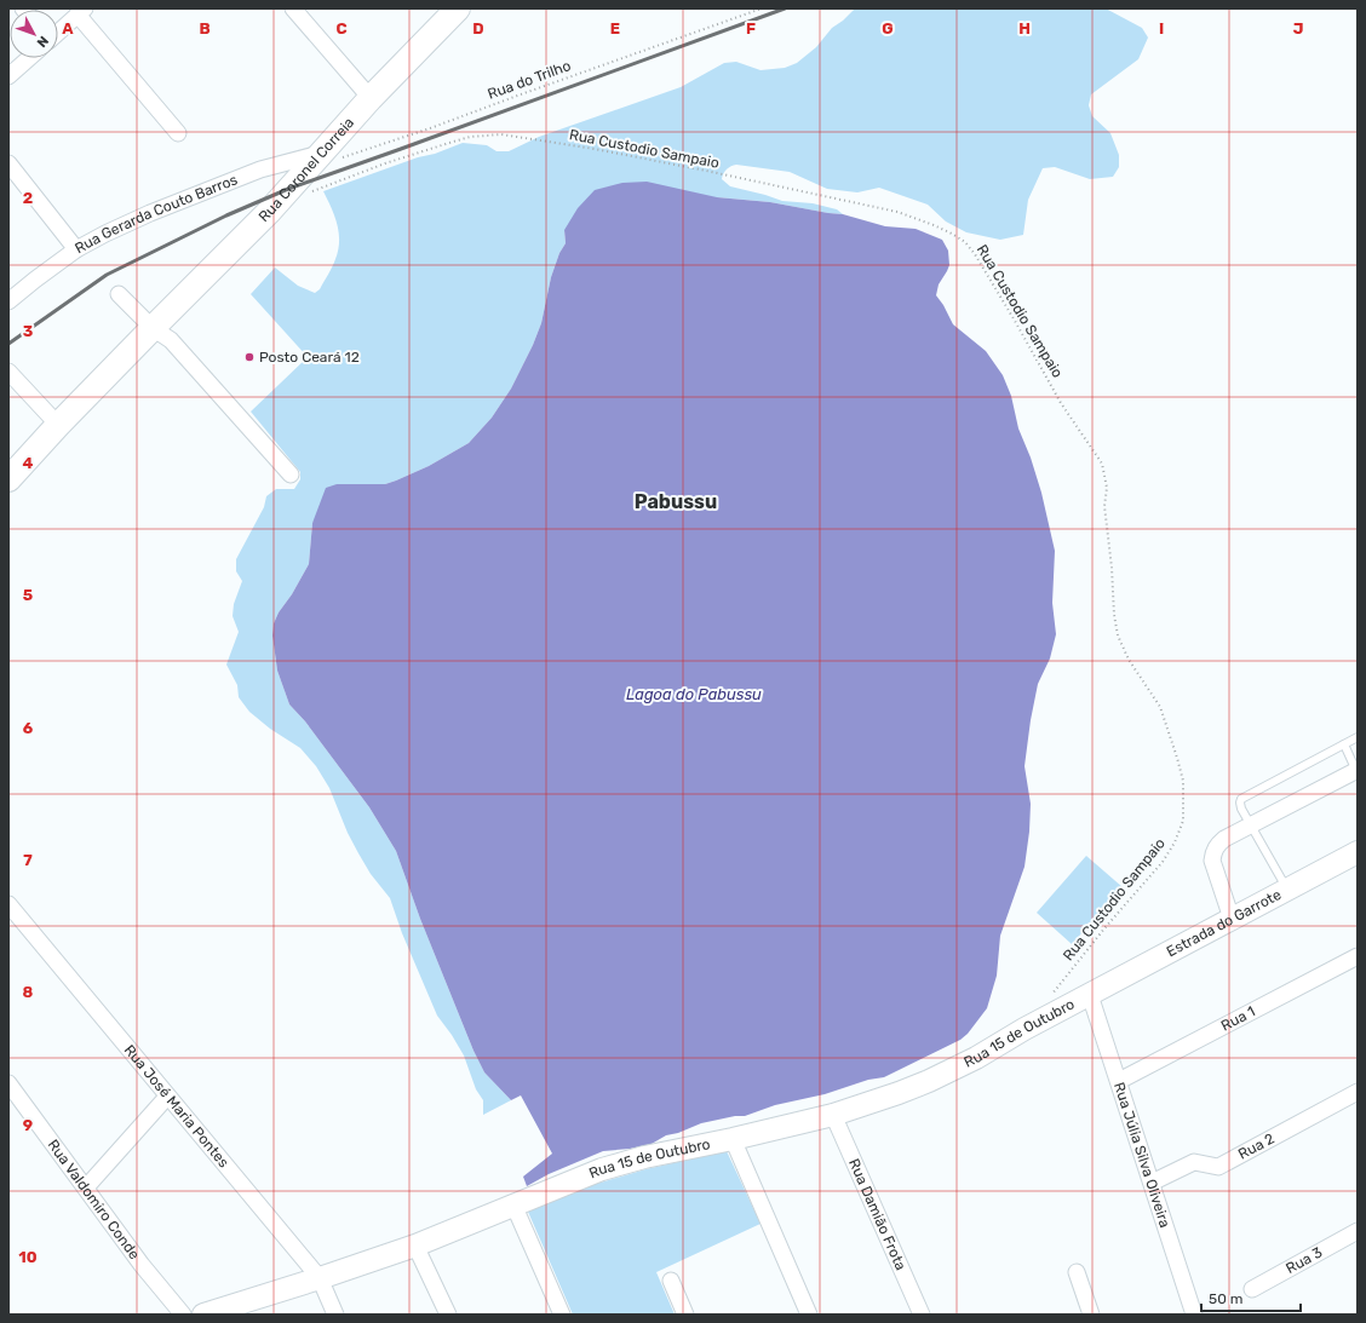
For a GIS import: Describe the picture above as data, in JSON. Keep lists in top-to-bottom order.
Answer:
{
  "streets": {
    "main road": ["Rua Coronel Correia", "Estrada do Garrote", "Rua 15 de Outubro"],
    "street": [
      "Rua Gerarda Couto Barros",
      "Rua 1",
      "Rua José Maria Pontes",
      "Rua 2",
      "Rua Júlia Silva Oliveira",
      "Rua Valdomiro Conde",
      "Rua Damião Frota",
      "Rua 3"
    ],
    "path": ["Rua do Trilho", "Rua Custodio Sampaio"]
  },
  "crossings": [
    ["Rua do Trilho", "Rua Coronel Correia"],
    ["Rua do Trilho", "Rua Gerarda Couto Barros"],
    ["Rua Coronel Correia", "Rua Gerarda Couto Barros"],
    ["Estrada do Garrote", "Rua 15 de Outubro"],
    ["Estrada do Garrote", "Rua Júlia Silva Oliveira"],
    ["Rua 1", "Rua Júlia Silva Oliveira"],
    ["Rua 15 de Outubro", "Rua José Maria Pontes"],
    ["Rua 15 de Outubro", "Rua Júlia Silva Oliveira"],
    ["Rua 15 de Outubro", "Rua Damião Frota"],
    ["Rua 2", "Rua Júlia Silva Oliveira"]
  ],
  "districts": ["Pabussu"],
  "water": ["Lagoa do Pabussu"],
  "places": ["Posto Ceará 12"],
  "scale_bar": "50 m",
  "north": "bottom right",
  "grid": {
    "columns": [
      "A",
      "B",
      "C",
      "D",
      "E",
      "F",
      "G",
      "H",
      "I",
      "J"
    ],
    "rows": [
      "2",
      "3",
      "4",
      "5",
      "6",
      "7",
      "8",
      "9",
      "10"
    ]
  }
}
